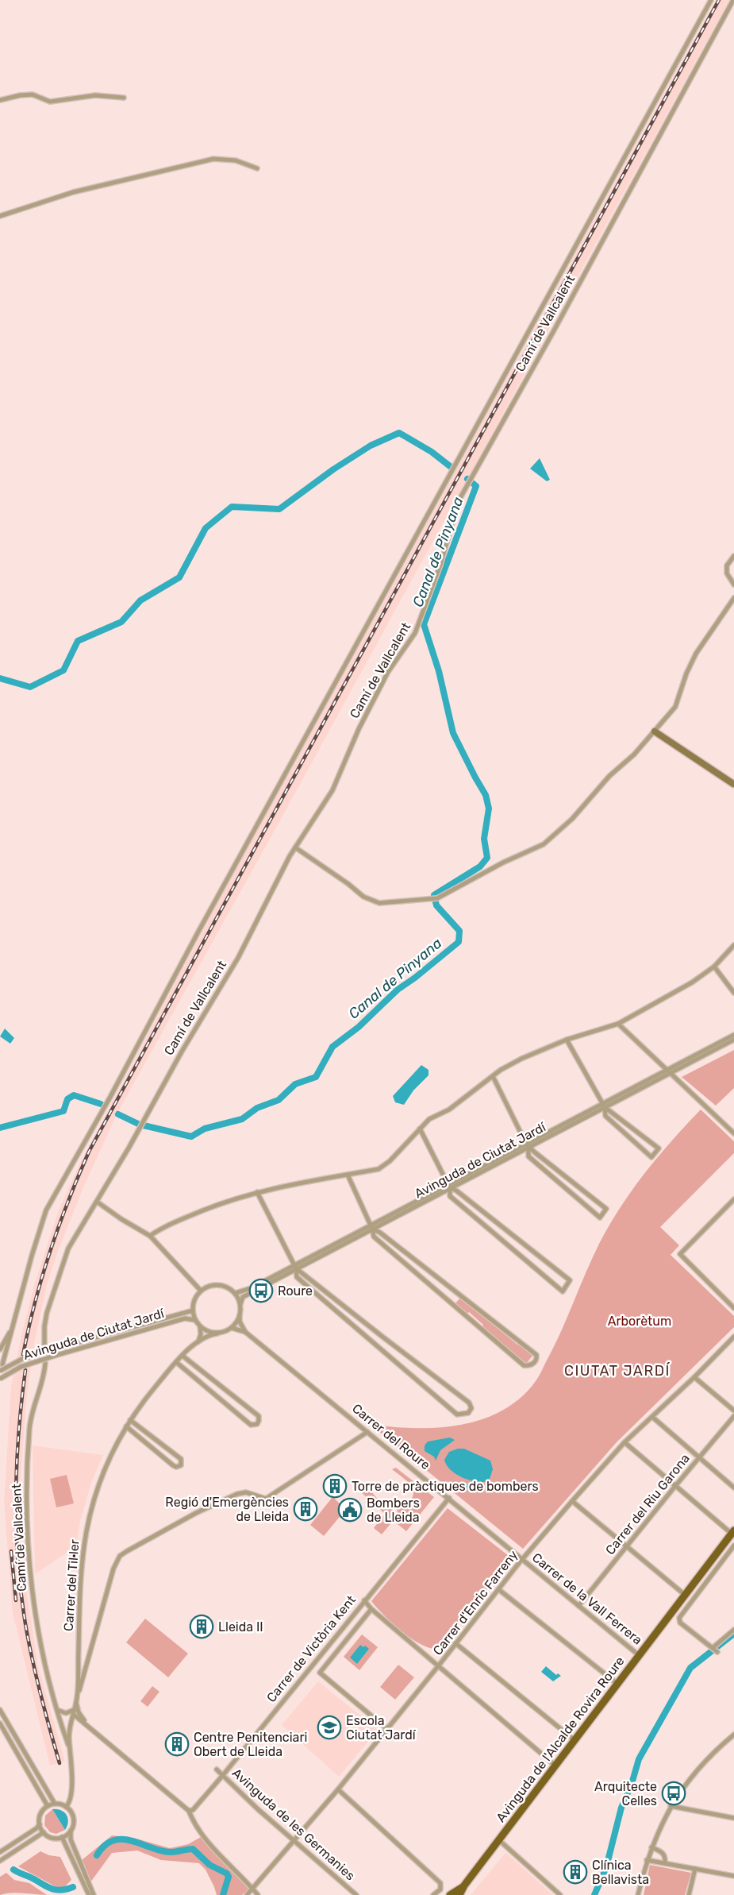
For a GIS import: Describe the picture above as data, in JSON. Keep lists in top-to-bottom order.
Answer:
{
  "streets": {
    "main road": ["Avinguda de l'Alcalde Rovira Roure"],
    "street": [
      "Camí de Vallcalent",
      "Avinguda de Ciutat Jardí",
      "Carrer del Roure",
      "Carrer del Riu Garona",
      "Carrer del Til·ler",
      "Carrer de la Vall Ferrera",
      "Carrer d'Enric Farreny",
      "Carrer de Victòria Kent",
      "Avinguda de les Germanies"
    ]
  },
  "crossings": [
    ["Camí de Vallcalent", "Carrer del Til·ler"],
    ["Avinguda de Ciutat Jardí", "Carrer del Roure"],
    ["Avinguda de Ciutat Jardí", "Carrer del Til·ler"],
    ["Carrer del Roure", "Carrer del Til·ler"],
    ["Carrer del Roure", "Carrer de la Vall Ferrera"],
    ["Carrer del Roure", "Carrer d'Enric Farreny"],
    ["Carrer del Roure", "Carrer de Victòria Kent"],
    ["Carrer del Riu Garona", "Carrer de la Vall Ferrera"],
    ["Carrer de la Vall Ferrera", "Carrer d'Enric Farreny"],
    ["Carrer de la Vall Ferrera", "Avinguda de l'Alcalde Rovira Roure"],
    ["Carrer d'Enric Farreny", "Carrer de Victòria Kent"],
    ["Carrer d'Enric Farreny", "Avinguda de les Germanies"],
    ["Carrer de Victòria Kent", "Avinguda de les Germanies"]
  ],
  "districts": ["CIUTAT JARDÍ"],
  "water": ["Canal de Pinyana"],
  "parks": ["Arborètum"],
  "places": {
    "bus stop": ["Roure", "Arquitecte Celles"],
    "building": [
      "Torre de pràctiques de bombers",
      "Regió d'Emergències de Lleida",
      "Lleida II",
      "Centre Penitenciari Obert de Lleida",
      "Clínica Bellavista"
    ],
    "public building": ["Bombers de Lleida"],
    "school or university": ["Escola Ciutat Jardí"]
  }
}
